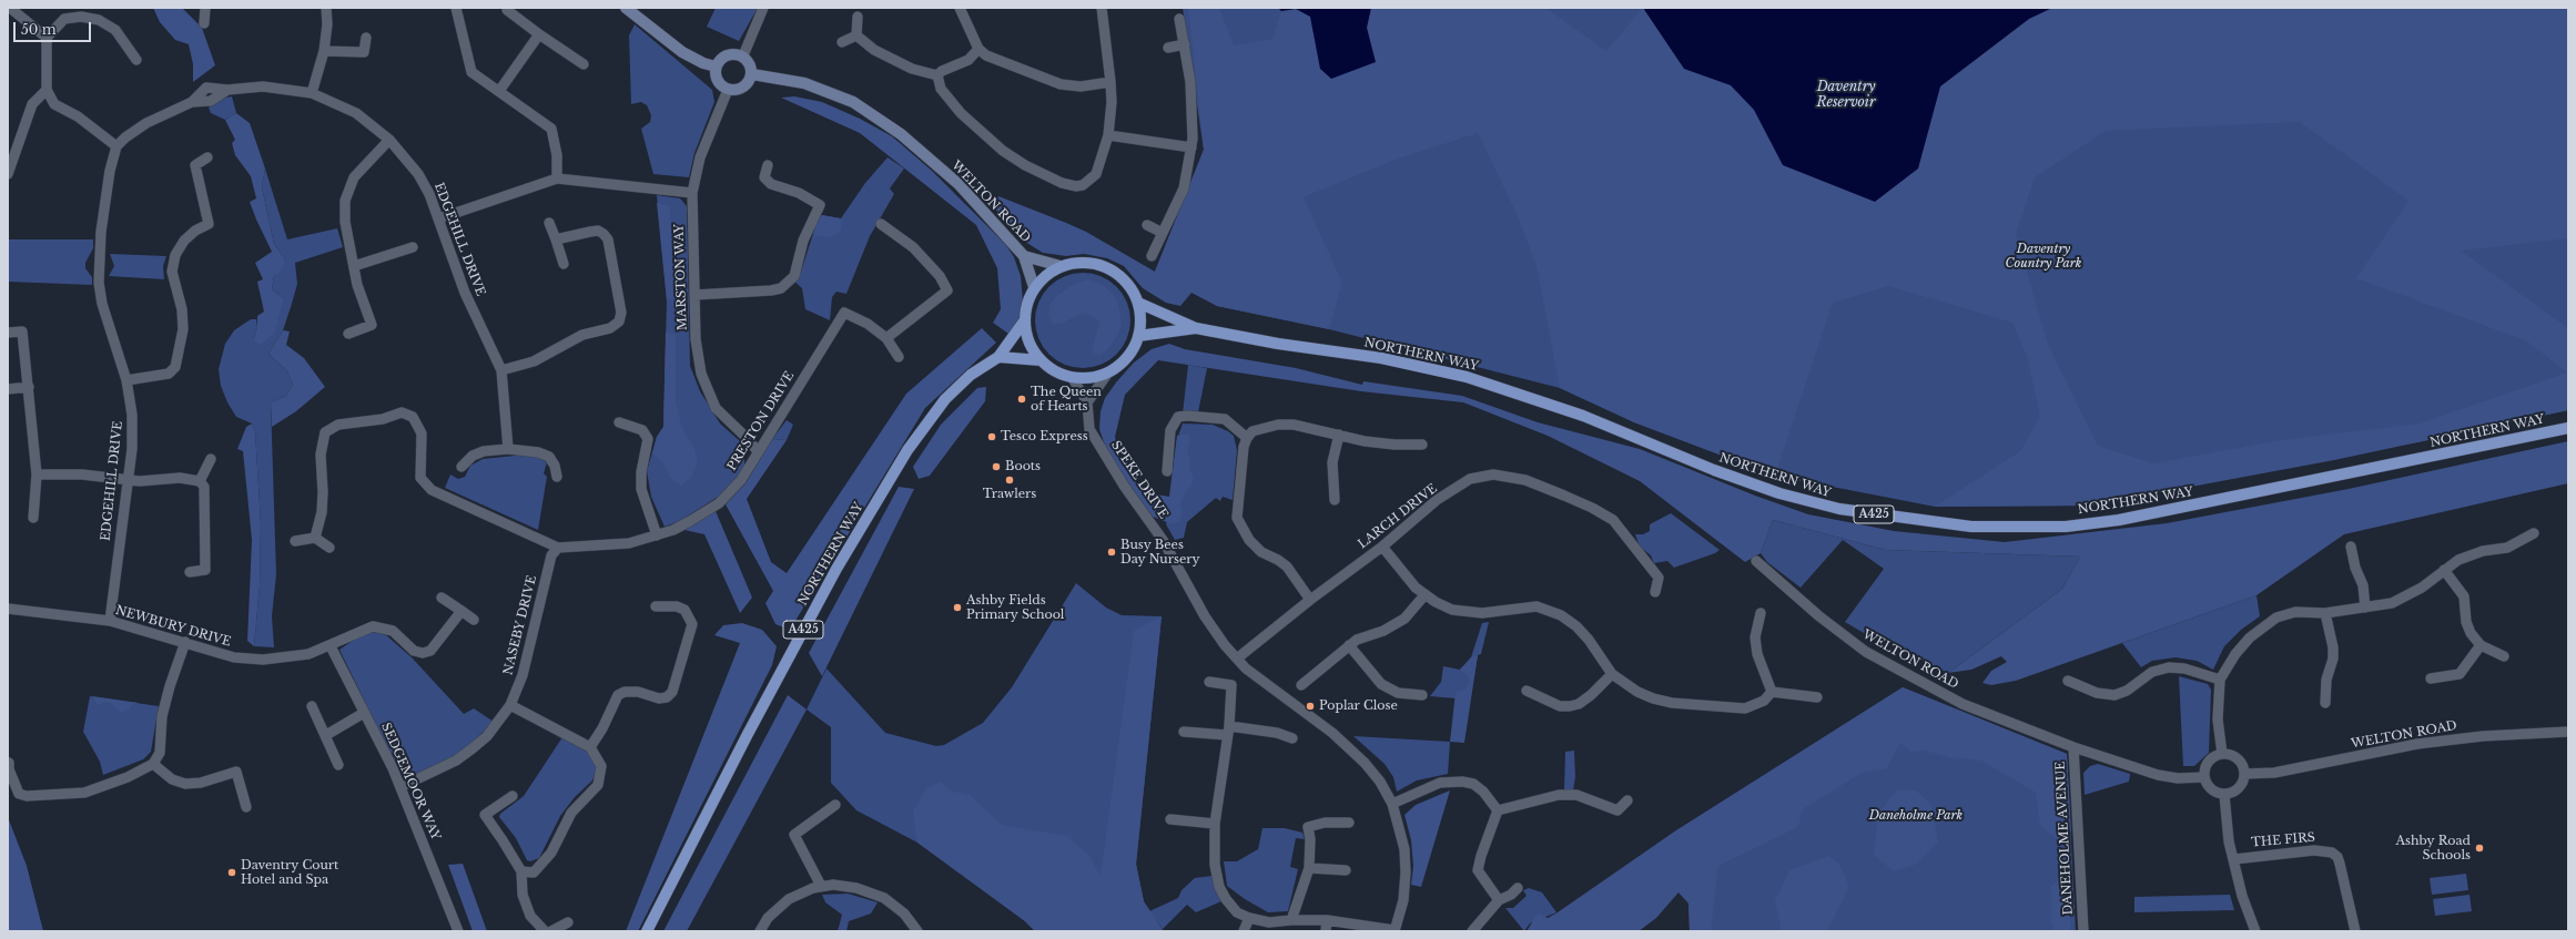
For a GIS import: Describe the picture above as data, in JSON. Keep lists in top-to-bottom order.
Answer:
{
  "streets": {
    "main road": ["NORTHERN WAY", "A425"],
    "street": [
      "WELTON ROAD",
      "EDGEHILL DRIVE",
      "MARSTON WAY",
      "PRESTON DRIVE",
      "SPEKE DRIVE",
      "LARCH DRIVE",
      "NASEBY DRIVE",
      "NEWBURY DRIVE",
      "SEDGEMOOR WAY",
      "DANEHOLME AVENUE",
      "THE FIRS"
    ]
  },
  "crossings": [
    ["WELTON ROAD", "MARSTON WAY"],
    ["WELTON ROAD", "SPEKE DRIVE"],
    ["WELTON ROAD", "A425"],
    ["WELTON ROAD", "DANEHOLME AVENUE"],
    ["EDGEHILL DRIVE", "NEWBURY DRIVE"],
    ["MARSTON WAY", "PRESTON DRIVE"],
    ["NORTHERN WAY", "A425"],
    ["PRESTON DRIVE", "NASEBY DRIVE"],
    ["SPEKE DRIVE", "A425"],
    ["SPEKE DRIVE", "LARCH DRIVE"],
    ["NASEBY DRIVE", "SEDGEMOOR WAY"],
    ["NEWBURY DRIVE", "SEDGEMOOR WAY"]
  ],
  "water": ["Daventry Reservoir"],
  "parks": ["Daventry Country Park", "Daneholme Park"],
  "places": [
    "The Queen of Hearts",
    "Tesco Express",
    "Boots",
    "Trawlers",
    "Busy Bees Day Nursery",
    "Ashby Fields Primary School",
    "Poplar Close",
    "Ashby Road Schools",
    "Daventry Court Hotel and Spa"
  ],
  "scale_bar": "50 m"
}
